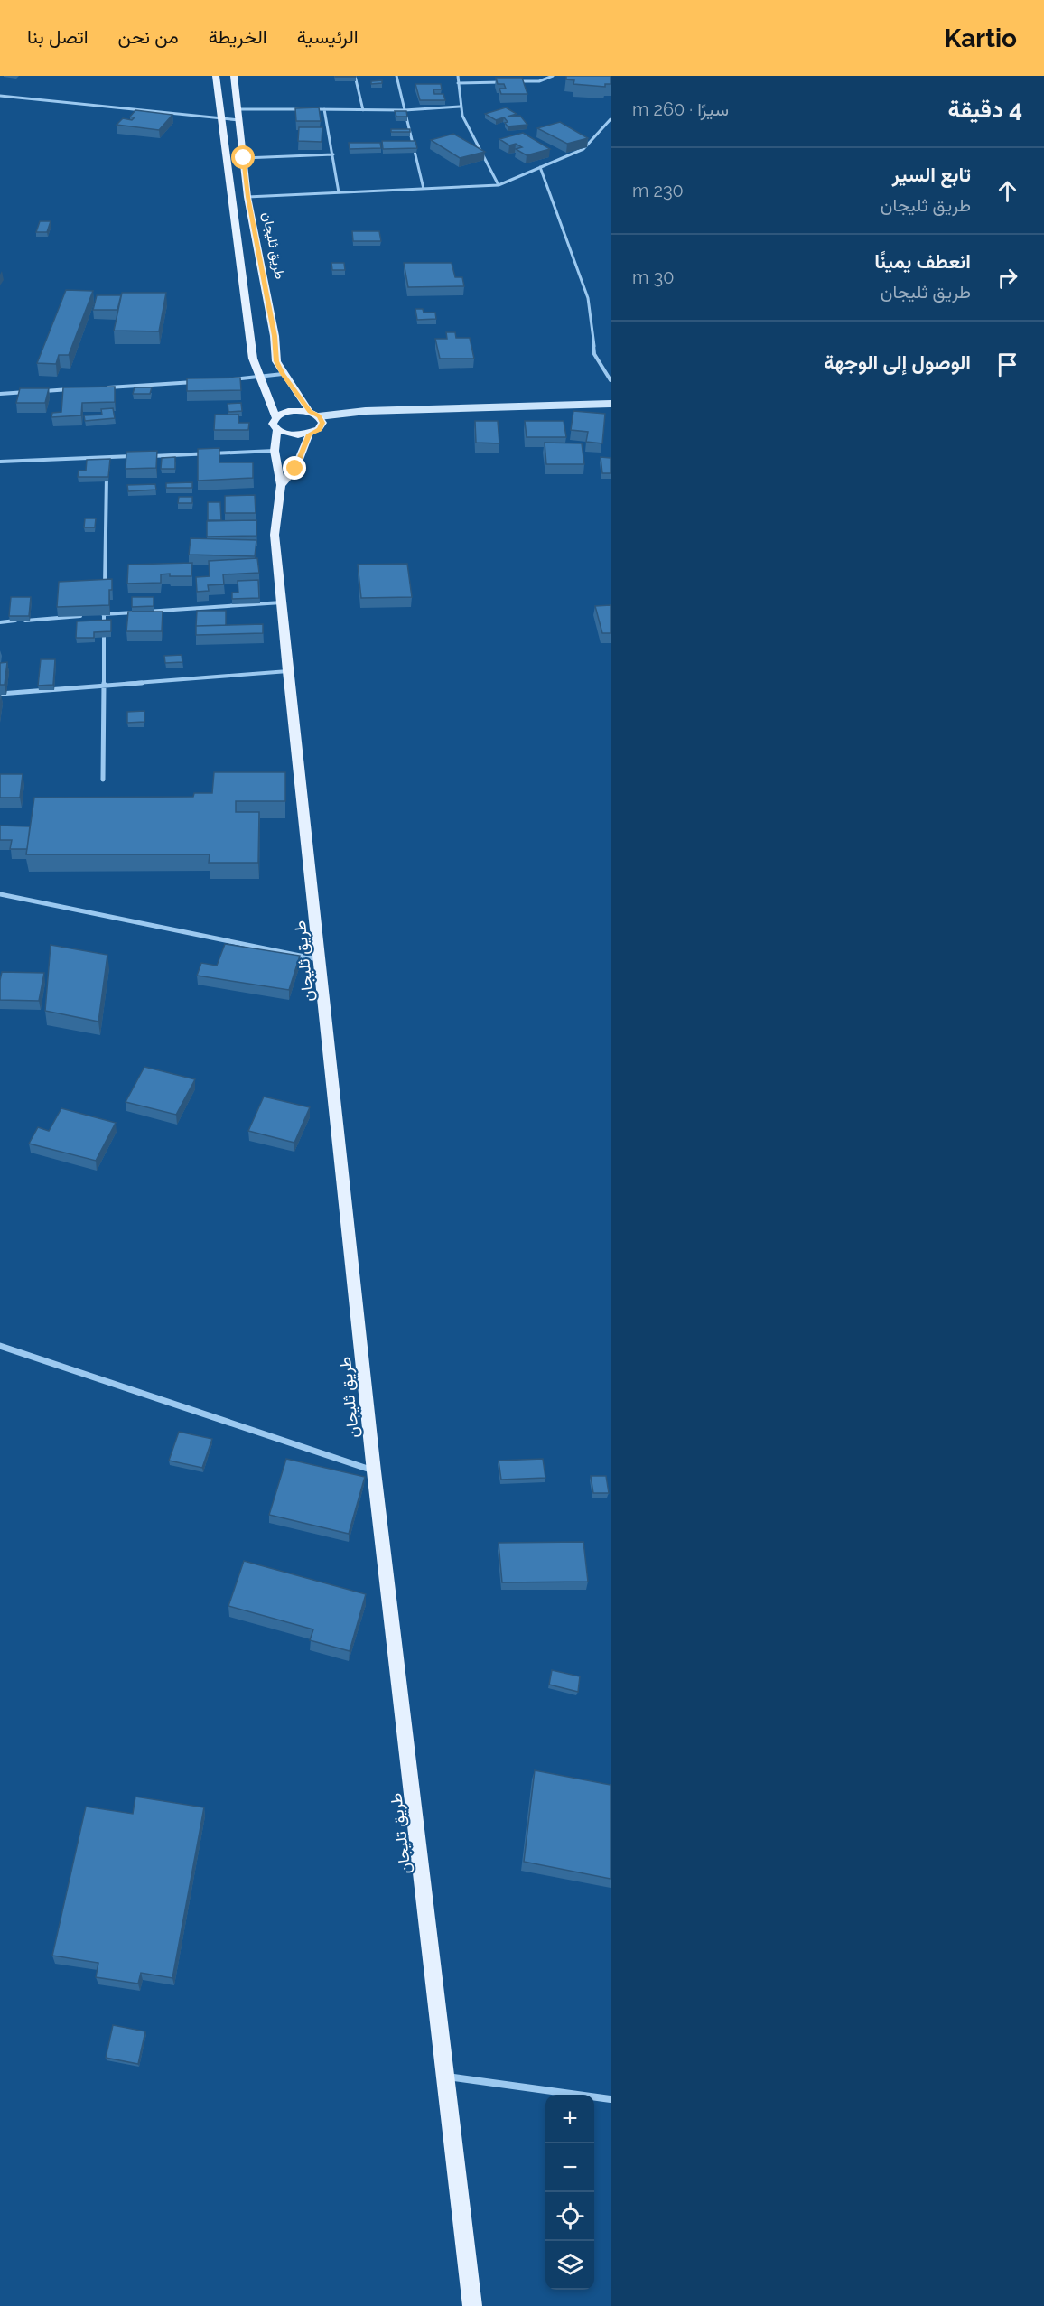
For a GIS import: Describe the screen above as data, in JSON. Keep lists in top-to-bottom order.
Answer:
{
  "streets": {
    "main road": ["طريق ثليجان"]
  },
  "page": {
    "header": "Kartio",
    "nav": [
      "الرئيسية",
      "الخريطة",
      "من نحن",
      "اتصل بنا"
    ],
    "heading": ["4 دقيقة", "سيرًا · 260 m"],
    "list": [
      ["تابع السير", "طريق ثليجان", "230 m"],
      ["انعطف يمينًا", "طريق ثليجان", "30 m"],
      "الوصول إلى الوجهة"
    ],
    "map_buttons": ["+", "−"]
  }
}
